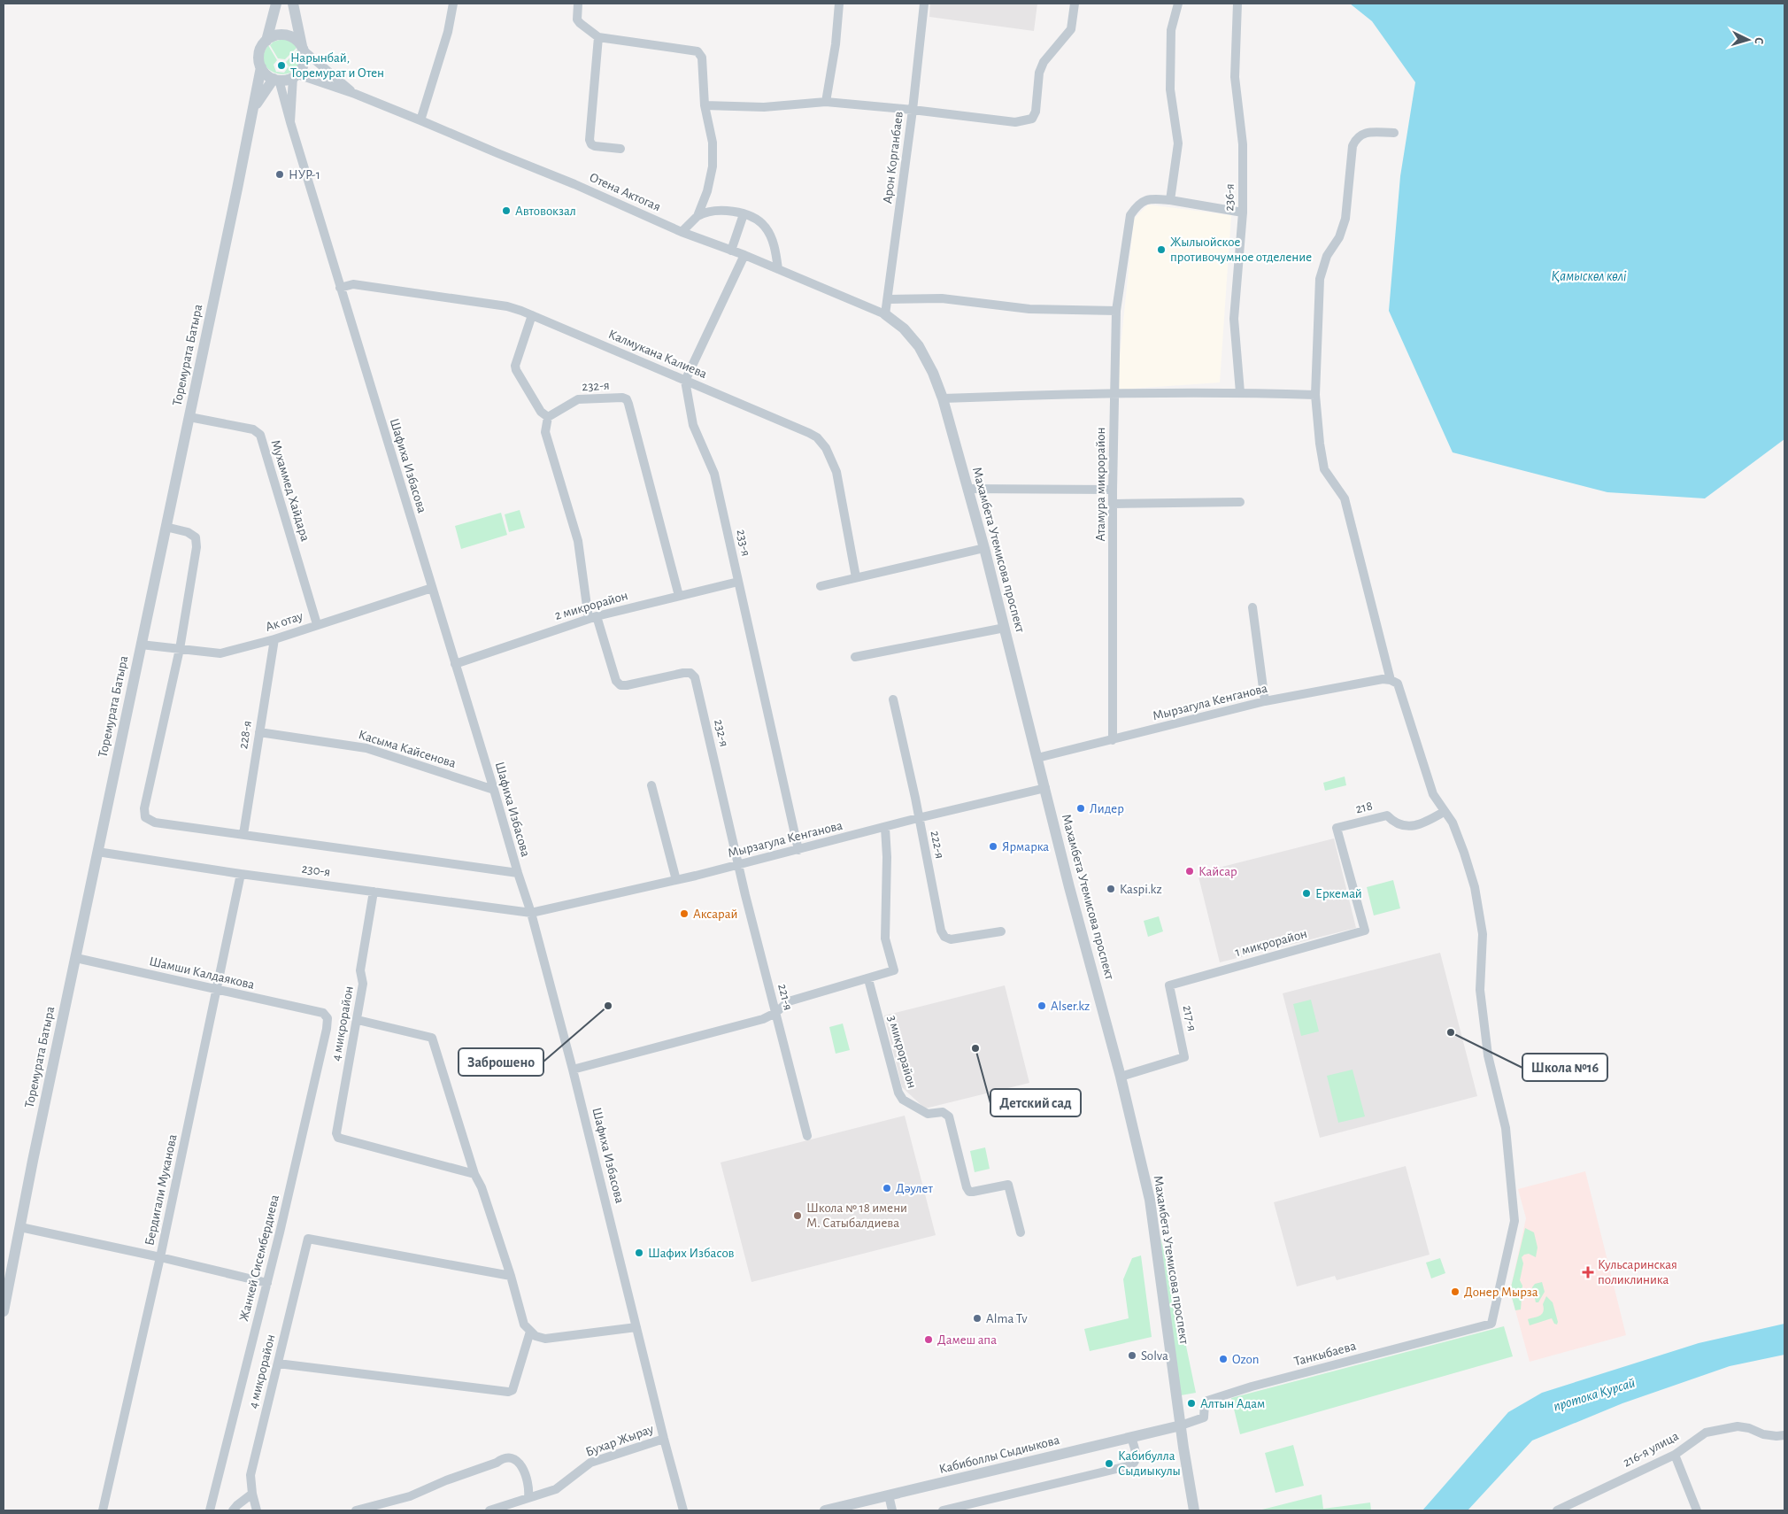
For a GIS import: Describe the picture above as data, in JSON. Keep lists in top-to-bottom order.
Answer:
{
  "streets": {
    "street": [
      "Арон Корганбаев",
      "Отена Актогая",
      "236-я",
      "Калмукана Калиева",
      "Торемурата Батыра",
      "232-я",
      "Шафиха Избасова",
      "Атамура микрорайон",
      "Мухаммед Хайдара",
      "233-я",
      "Махамбета Утемисова проспект",
      "2 микрорайон",
      "Ак отау",
      "Мырзагула Кенганова",
      "228-я",
      "Касыма Кайсенова",
      "218",
      "222-я",
      "230-я",
      "1 микрорайон",
      "Шамши Калдаякова",
      "221-я",
      "217-я",
      "4 микрорайон",
      "3 микрорайон",
      "Бердигали Муканова",
      "Жанкей Сисембердиева",
      "Танкыбаева",
      "Бухар Жырау",
      "216-я улица",
      "Кабиболлы Сыдиыкова"
    ]
  },
  "crossings": [
    ["Арон Корганбаев", "Отена Актогая"],
    ["Арон Корганбаев", "Махамбета Утемисова проспект"],
    ["Отена Актогая", "Торемурата Батыра"],
    ["Отена Актогая", "Шафиха Избасова"],
    ["Отена Актогая", "Махамбета Утемисова проспект"],
    ["236-я", "Атамура микрорайон"],
    ["Калмукана Калиева", "Шафиха Избасова"],
    ["Калмукана Калиева", "233-я"],
    ["Торемурата Батыра", "Шафиха Избасова"],
    ["Торемурата Батыра", "Мухаммед Хайдара"],
    ["Торемурата Батыра", "Ак отау"],
    ["Торемурата Батыра", "230-я"],
    ["Торемурата Батыра", "Шамши Калдаякова"],
    ["232-я", "2 микрорайон"],
    ["232-я", "Мырзагула Кенганова"],
    ["232-я", "221-я"],
    ["Шафиха Избасова", "2 микрорайон"],
    ["Шафиха Избасова", "Ак отау"],
    ["Шафиха Избасова", "Мырзагула Кенганова"],
    ["Шафиха Избасова", "Касыма Кайсенова"],
    ["Шафиха Избасова", "230-я"],
    ["Шафиха Избасова", "Бухар Жырау"],
    ["Атамура микрорайон", "Мырзагула Кенганова"],
    ["Мухаммед Хайдара", "Ак отау"],
    ["233-я", "2 микрорайон"],
    ["233-я", "Мырзагула Кенганова"],
    ["Махамбета Утемисова проспект", "Мырзагула Кенганова"],
    ["Махамбета Утемисова проспект", "217-я"],
    ["Махамбета Утемисова проспект", "Танкыбаева"],
    ["Махамбета Утемисова проспект", "Кабиболлы Сыдиыкова"],
    ["Ак отау", "228-я"],
    ["Ак отау", "230-я"],
    ["Мырзагула Кенганова", "222-я"],
    ["Мырзагула Кенганова", "230-я"],
    ["Мырзагула Кенганова", "221-я"],
    ["228-я", "Касыма Кайсенова"],
    ["228-я", "230-я"],
    ["218", "1 микрорайон"],
    ["218", "Танкыбаева"],
    ["230-я", "4 микрорайон"],
    ["230-я", "Бердигали Муканова"],
    ["1 микрорайон", "217-я"],
    ["Шамши Калдаякова", "Бердигали Муканова"],
    ["Шамши Калдаякова", "Жанкей Сисембердиева"],
    ["Танкыбаева", "Кабиболлы Сыдиыкова"]
  ],
  "water": ["Қамыскөл көлі", "протока Курсай"],
  "places": {
    "other": [
      "Нарынбай, Торемурат и Отен",
      "НУР-1",
      "Автовокзал",
      "Жылыойское противочумное отделение",
      "Лидер",
      "Ярмарка",
      "Кайсар",
      "Kaspi.kz",
      "Еркемай",
      "Аксарай",
      "Заброшено",
      "Alser.kz",
      "Школа №16",
      "Детский сад",
      "Дәулет",
      "Школа № 18 имени М. Сатыбалдиева",
      "Шафих Избасов",
      "Донер Мырза",
      "Alma Tv",
      "Дамеш апа",
      "Solva",
      "Ozon",
      "Алтын Адам",
      "Кабибулла Сыдиыкулы"
    ],
    "health": ["Кульсаринская поликлиника"]
  },
  "north": "right"
}
